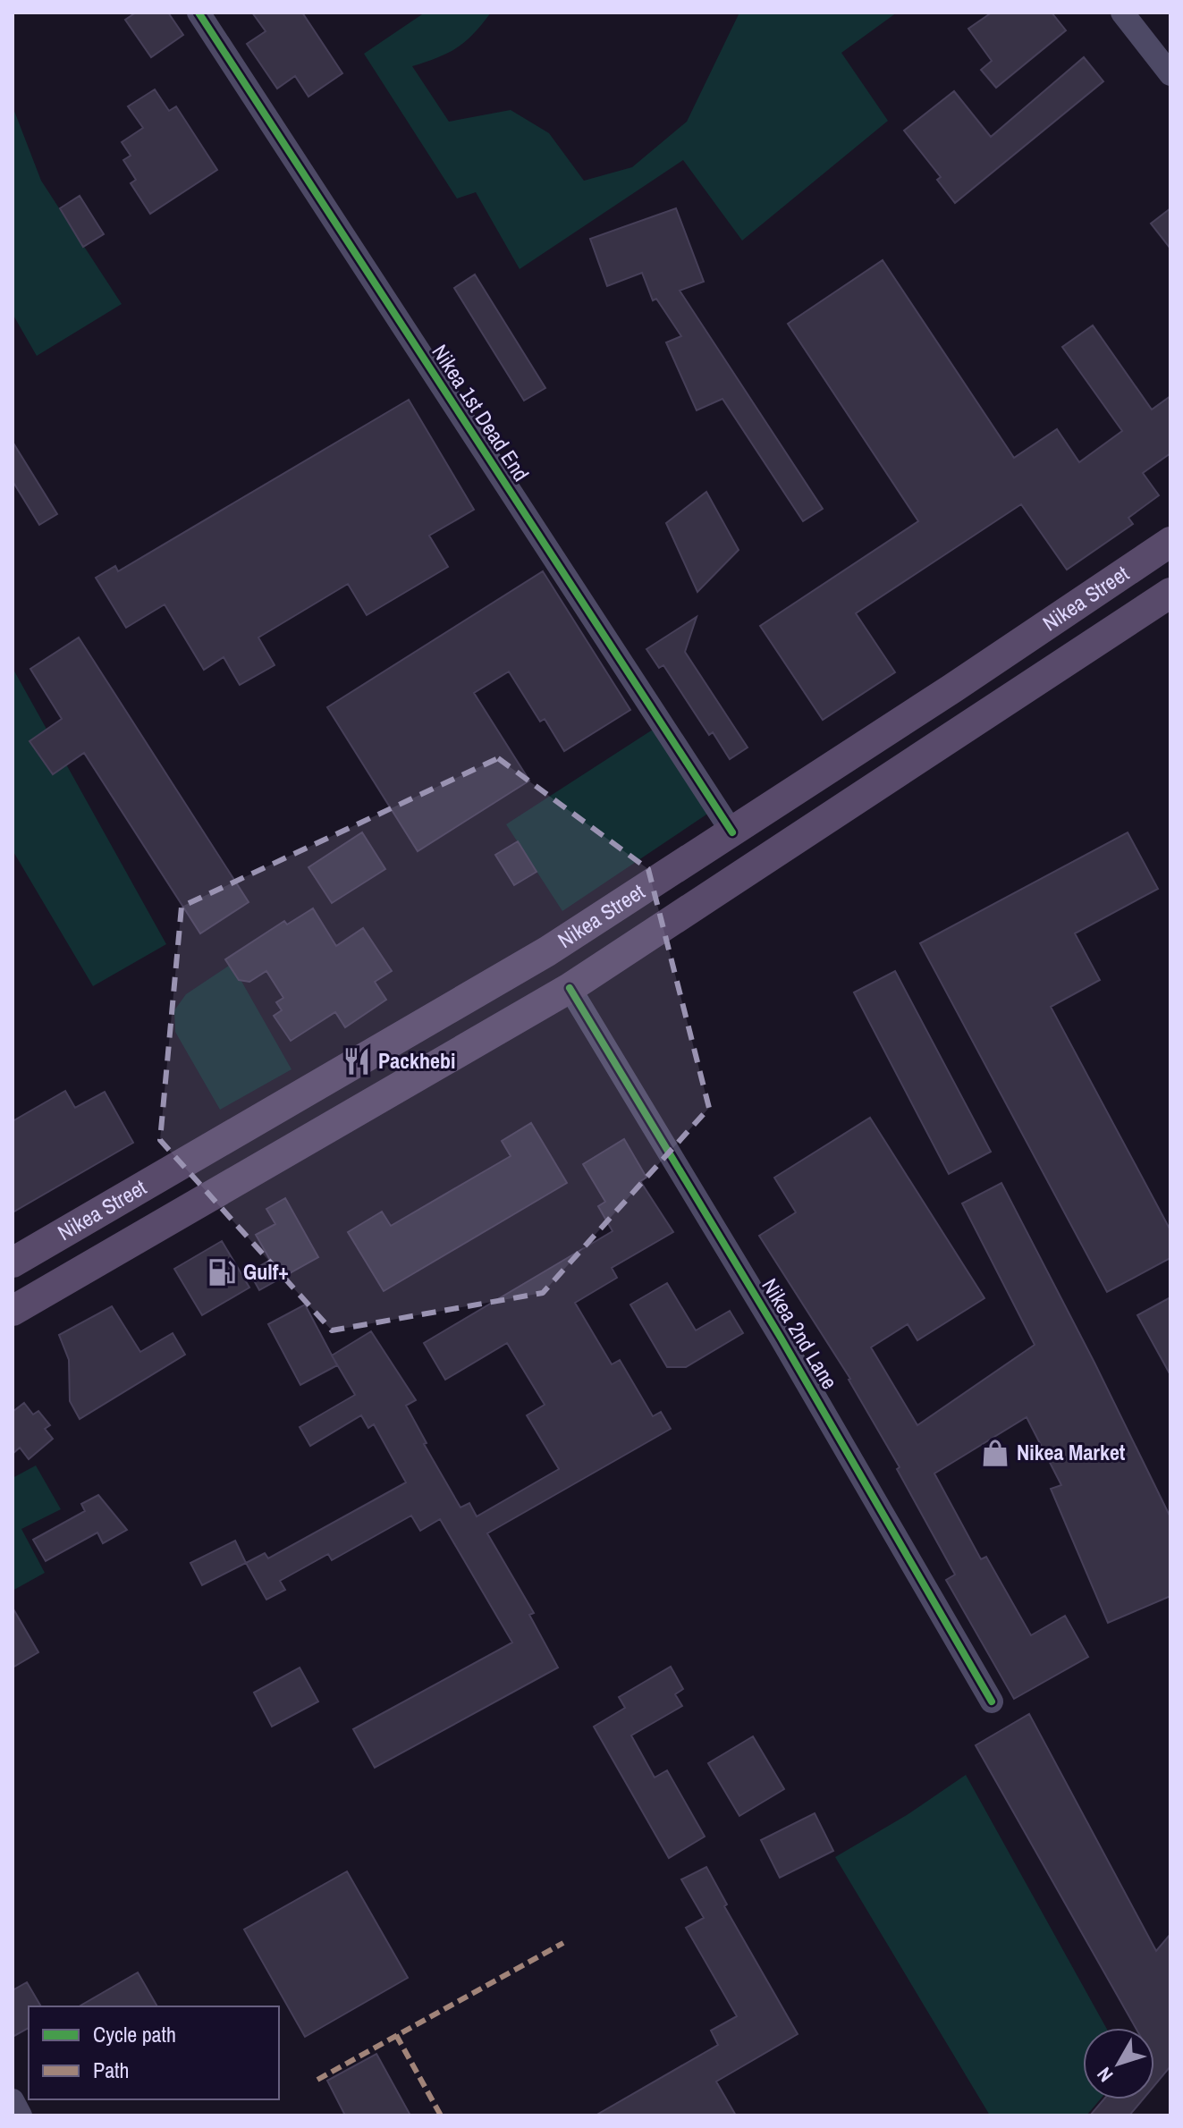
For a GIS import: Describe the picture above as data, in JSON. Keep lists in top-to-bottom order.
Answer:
{
  "streets": {
    "main road": ["Nikea Street"],
    "street": ["Nikea 1st Dead End", "Nikea 2nd Lane"]
  },
  "crossings": [
    ["Nikea 1st Dead End", "Nikea Street"],
    ["Nikea Street", "Nikea 2nd Lane"]
  ],
  "places": {
    "restaurant": ["Packhebi"],
    "fuel station": ["Gulf+"],
    "shop": ["Nikea Market"]
  },
  "legend": ["Cycle path", "Path"],
  "north": "bottom left"
}
